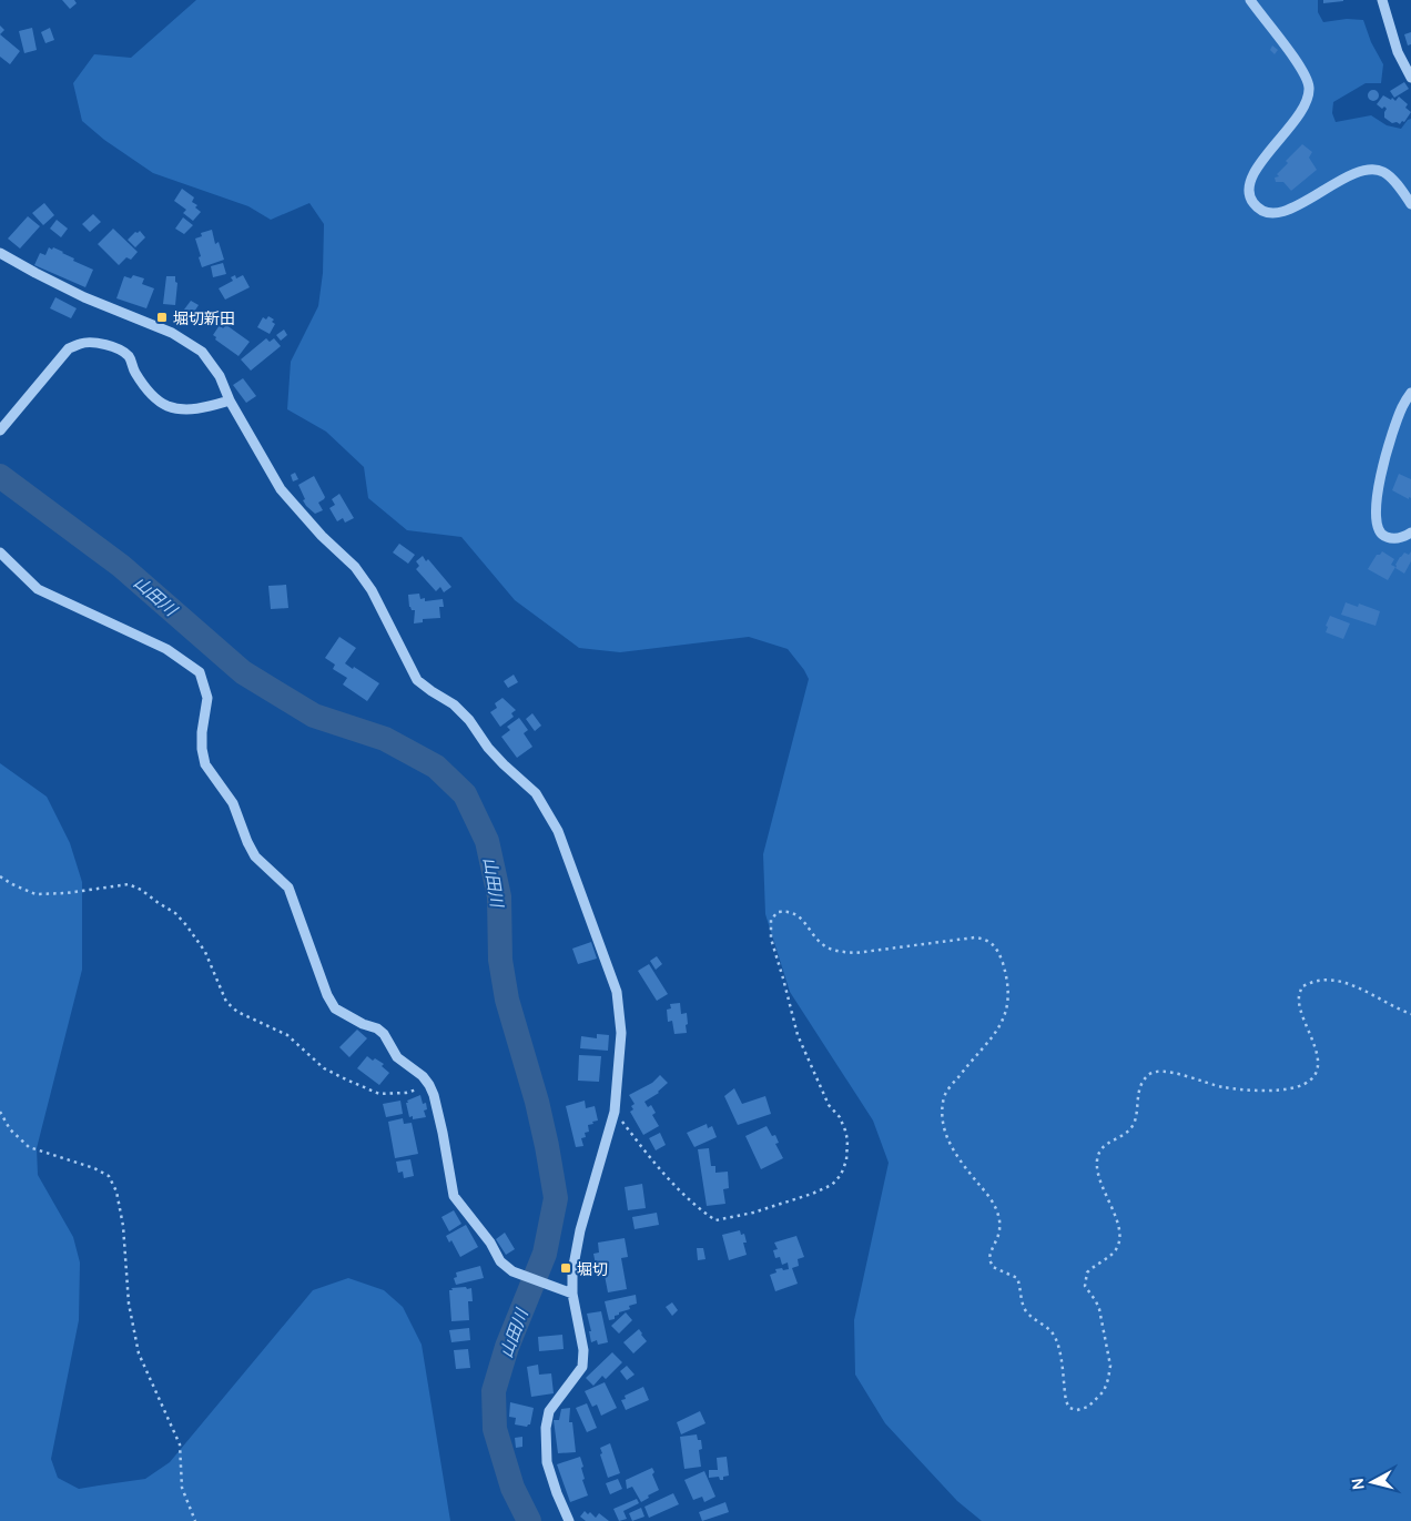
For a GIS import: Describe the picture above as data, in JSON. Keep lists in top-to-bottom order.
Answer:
{
  "water": ["山田川"],
  "places": {
    "transit": ["堀切新田", "堀切"]
  },
  "north": "left"
}
